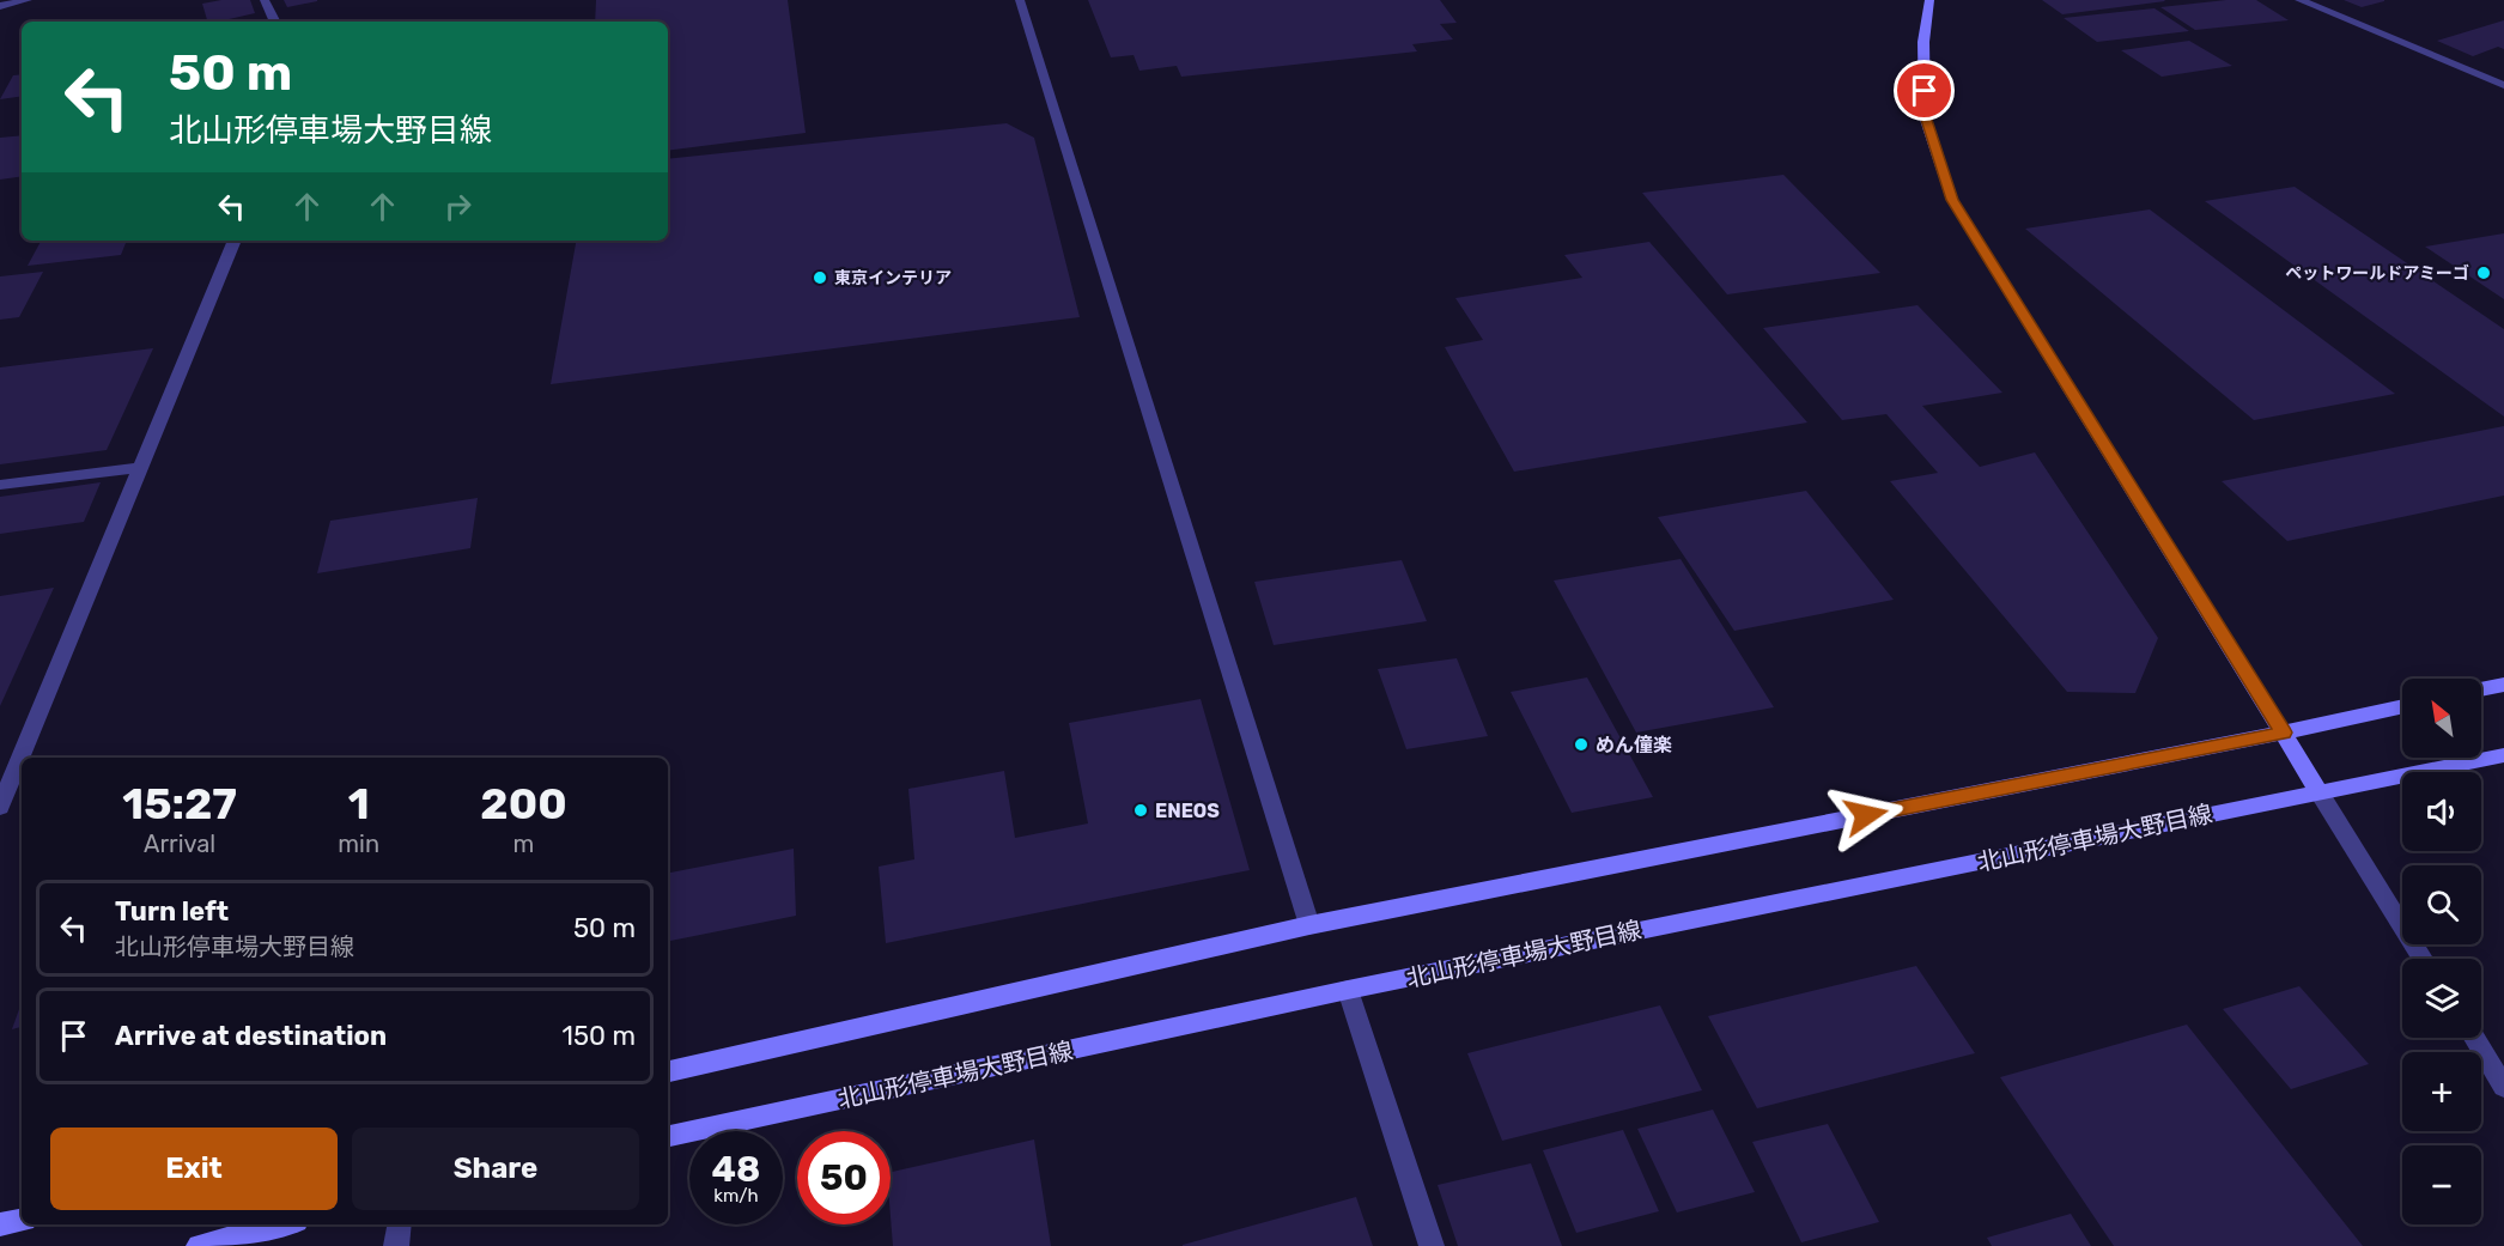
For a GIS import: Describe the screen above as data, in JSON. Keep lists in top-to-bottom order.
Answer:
{
  "streets": {
    "main road": ["北山形停車場大野目線"]
  },
  "places": [
    "ペットワールドアミーゴ",
    "東京インテリア",
    "めん僮楽",
    "ENEOS"
  ],
  "north": "top left",
  "page": {
    "turn": ["50 m", "北山形停車場大野目線"],
    "map_buttons": ["+", "−"],
    "eta": [
      "15:27",
      "Arrival",
      "1",
      "min",
      "200",
      "m"
    ],
    "list": [
      {
        "name": "Turn left",
        "note": "北山形停車場大野目線",
        "value": "50 m"
      },
      {
        "name": "Arrive at destination",
        "value": "150 m"
      }
    ],
    "buttons": ["Exit", "Share"],
    "speed": "48 km/h",
    "limit": "50"
  }
}
